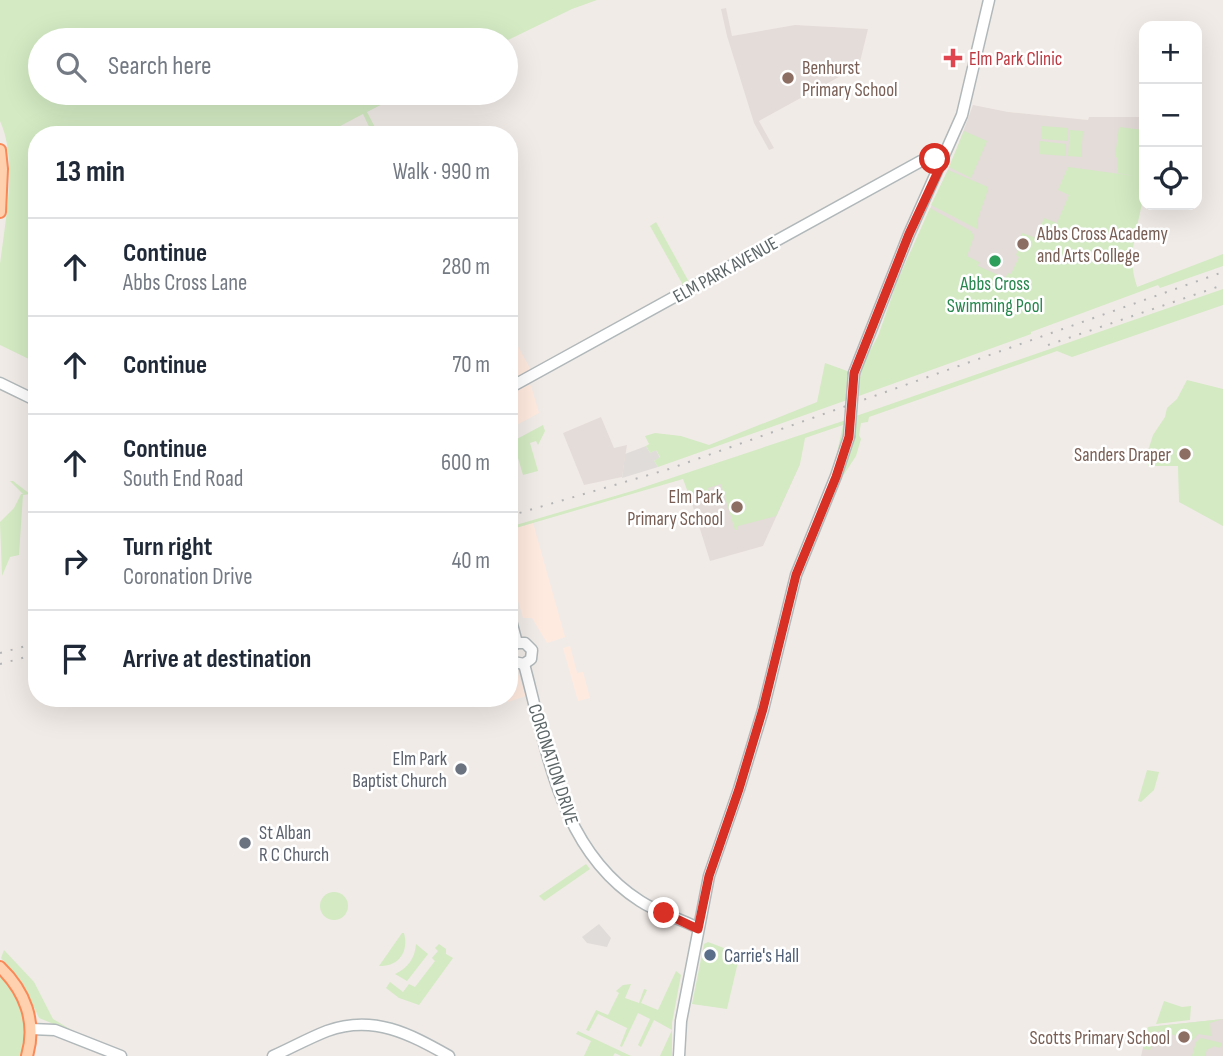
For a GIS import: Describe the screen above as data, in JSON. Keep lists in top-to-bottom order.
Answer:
{
  "streets": {
    "street": ["ELM PARK AVENUE", "CORONATION DRIVE"]
  },
  "places": {
    "health": ["Elm Park Clinic"],
    "other": [
      "Benhurst Primary School",
      "Abbs Cross Academy and Arts College",
      "Abbs Cross Swimming Pool",
      "Sanders Draper",
      "Elm Park Primary School",
      "Elm Park Baptist Church",
      "St Alban R C Church",
      "Carrie's Hall",
      "Scotts Primary School"
    ]
  },
  "page": {
    "map_buttons": ["+", "−"],
    "search": "Search here",
    "heading": ["13 min", "Walk · 990 m"],
    "list": [
      ["Continue", "Abbs Cross Lane", "280 m"],
      ["Continue", "70 m"],
      ["Continue", "South End Road", "600 m"],
      ["Turn right", "Coronation Drive", "40 m"],
      "Arrive at destination"
    ]
  }
}
